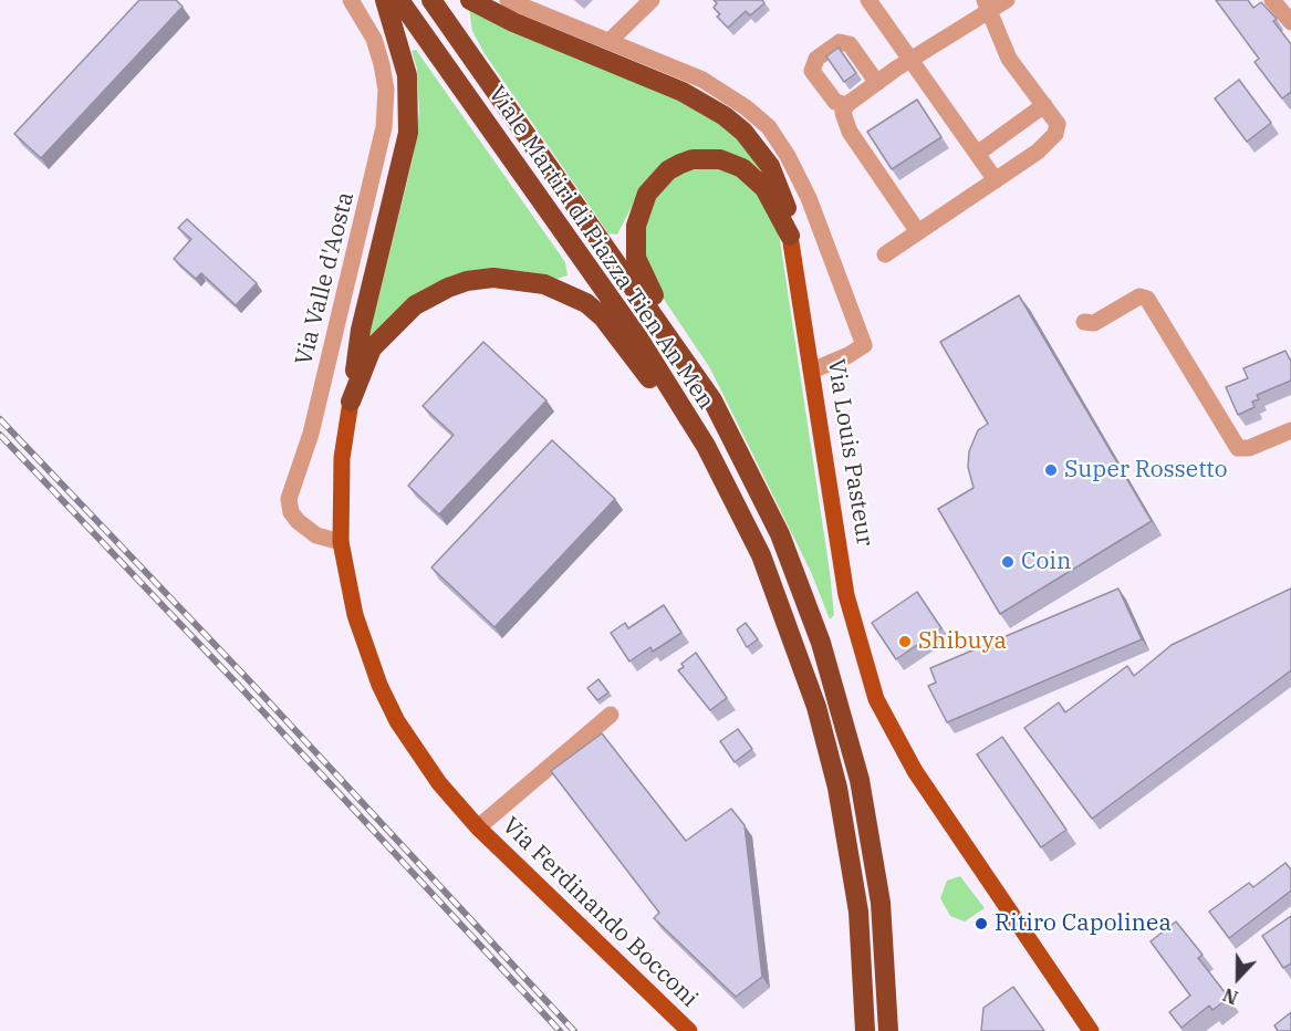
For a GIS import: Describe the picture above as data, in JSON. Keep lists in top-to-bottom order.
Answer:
{
  "streets": {
    "highway": ["Viale Martiri di Piazza Tien An Men", "Via Louis Pasteur"],
    "main road": ["Via Ferdinando Bocconi"],
    "street": ["Via Valle d'Aosta"]
  },
  "crossings": [
    ["Via Valle d'Aosta", "Via Ferdinando Bocconi"]
  ],
  "places": [
    "Super Rossetto",
    "Coin",
    "Shibuya",
    "Ritiro Capolinea"
  ],
  "north": "bottom"
}
